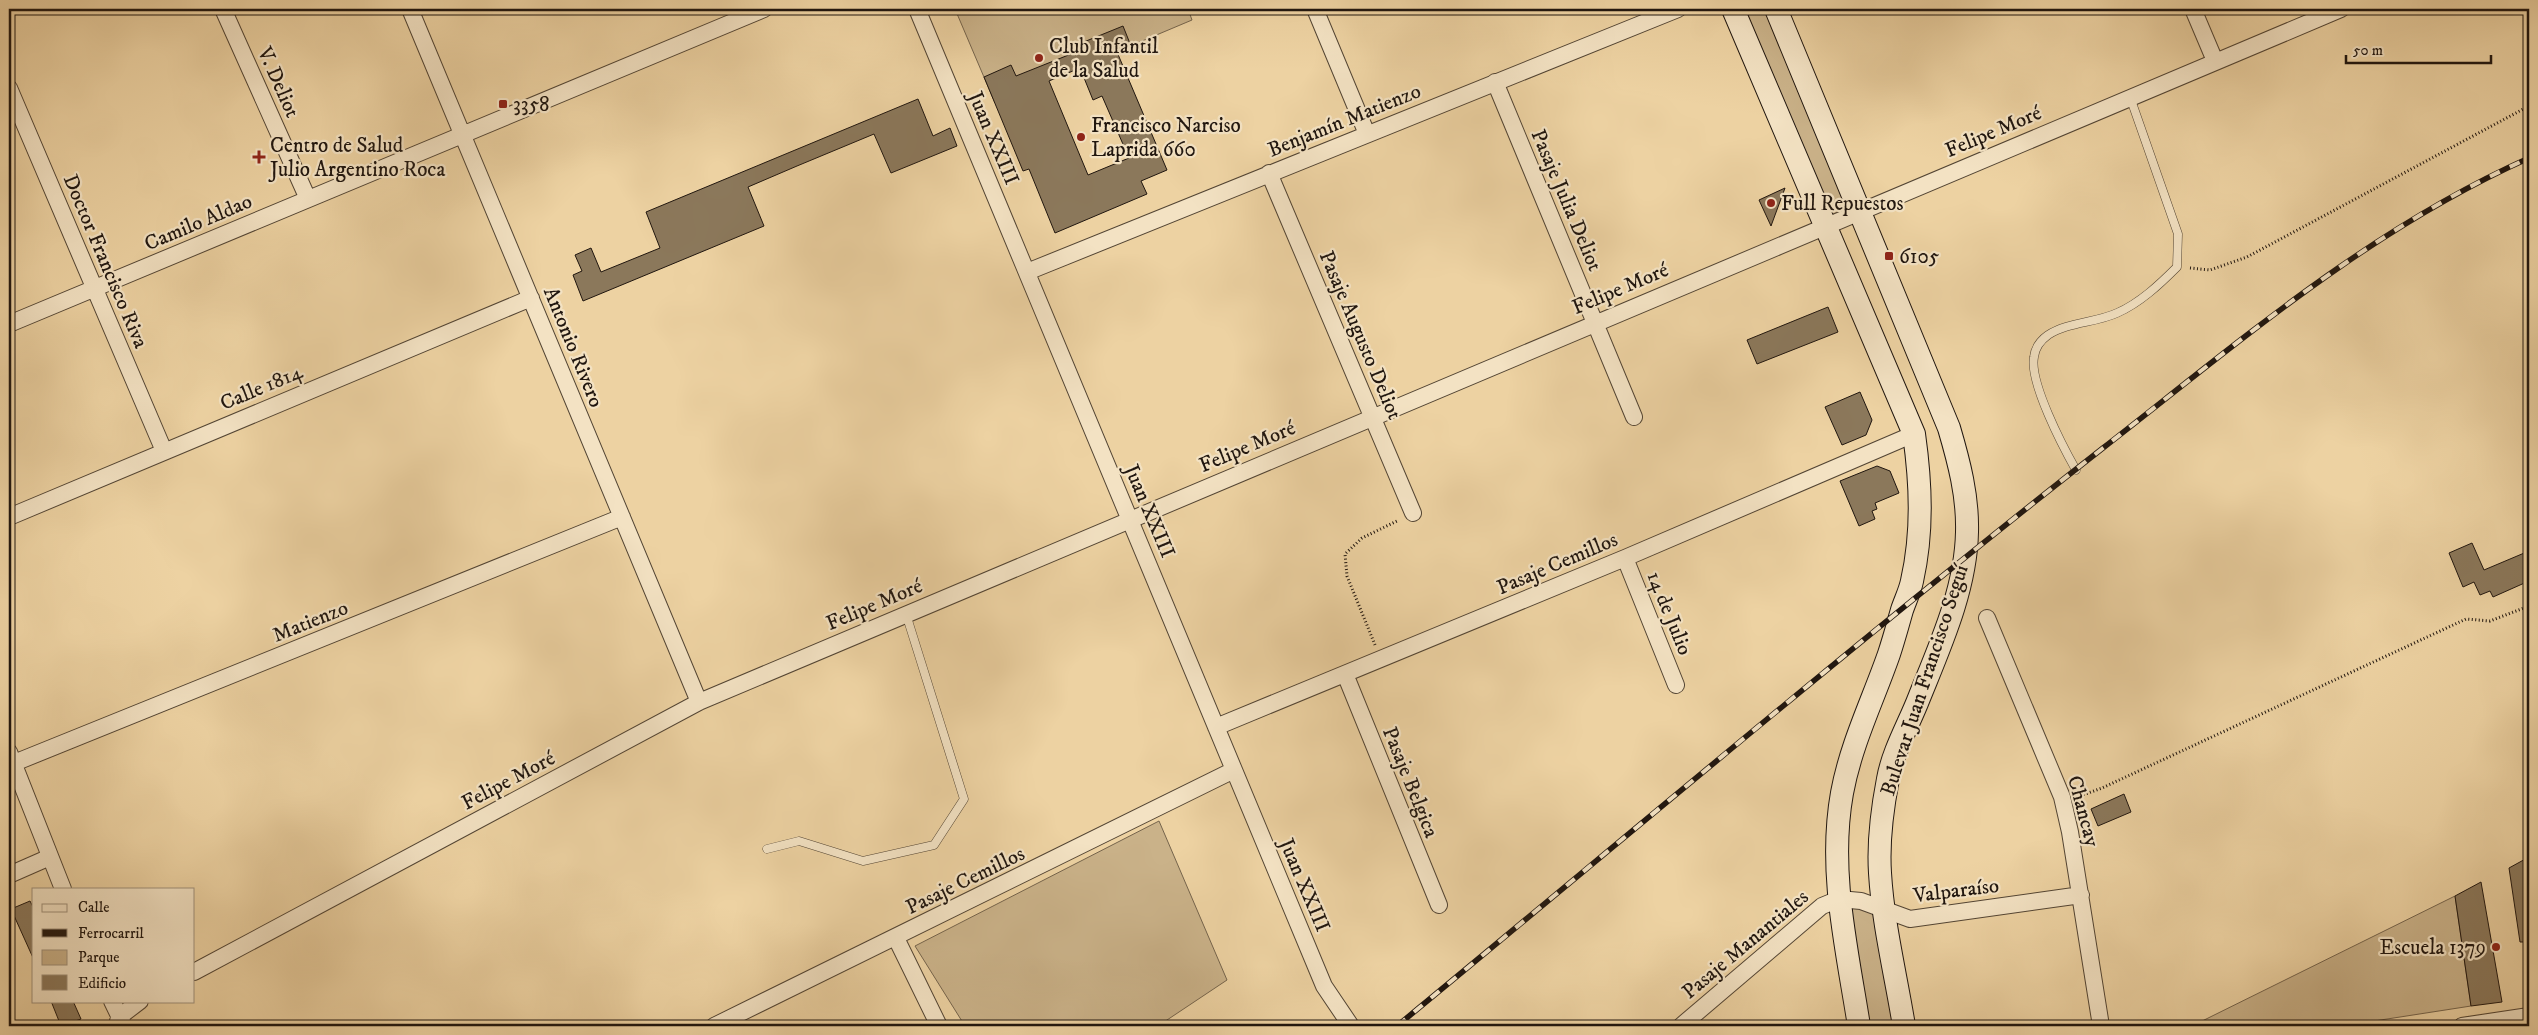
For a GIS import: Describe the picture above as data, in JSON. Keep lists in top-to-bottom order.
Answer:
{
  "streets": {
    "main road": ["Bulevar Juan Francisco Seguí"],
    "street": [
      "V. Deliot",
      "Benjamín Matienzo",
      "Felipe Moré",
      "Juan XXIII",
      "Pasaje Julia Deliot",
      "Camilo Aldao",
      "Doctor Francisco Riva",
      "Pasaje Augusto Deliot",
      "Antonio Rivero",
      "Calle 1814",
      "Pasaje Cemillos",
      "14 de Julio",
      "Matienzo",
      "Pasaje Belgica",
      "Chancay",
      "Valparaíso",
      "Pasaje Manantiales"
    ]
  },
  "crossings": [
    ["V. Deliot", "Camilo Aldao"],
    ["Benjamín Matienzo", "Juan XXIII"],
    ["Benjamín Matienzo", "Pasaje Julia Deliot"],
    ["Benjamín Matienzo", "Pasaje Augusto Deliot"],
    ["Felipe Moré", "Juan XXIII"],
    ["Felipe Moré", "Pasaje Julia Deliot"],
    ["Felipe Moré", "Pasaje Augusto Deliot"],
    ["Felipe Moré", "Antonio Rivero"],
    ["Felipe Moré", "Bulevar Juan Francisco Seguí"],
    ["Juan XXIII", "Pasaje Cemillos"],
    ["Camilo Aldao", "Doctor Francisco Riva"],
    ["Camilo Aldao", "Antonio Rivero"],
    ["Doctor Francisco Riva", "Calle 1814"],
    ["Antonio Rivero", "Calle 1814"],
    ["Antonio Rivero", "Matienzo"],
    ["Pasaje Cemillos", "14 de Julio"],
    ["Pasaje Cemillos", "Bulevar Juan Francisco Seguí"],
    ["Pasaje Cemillos", "Pasaje Belgica"],
    ["Bulevar Juan Francisco Seguí", "Valparaíso"],
    ["Bulevar Juan Francisco Seguí", "Pasaje Manantiales"],
    ["Chancay", "Valparaíso"],
    ["Valparaíso", "Pasaje Manantiales"]
  ],
  "places": {
    "other": [
      "Club Infantil de la Salud",
      "Francisco Narciso Laprida 660",
      "Full Repuestos",
      "Escuela 1379"
    ],
    "transit": ["3358", "6105"],
    "health": ["Centro de Salud Julio Argentino Roca"]
  },
  "legend": [
    "Calle",
    "Ferrocarril",
    "Parque",
    "Edificio"
  ],
  "scale_bar": "50 m"
}
